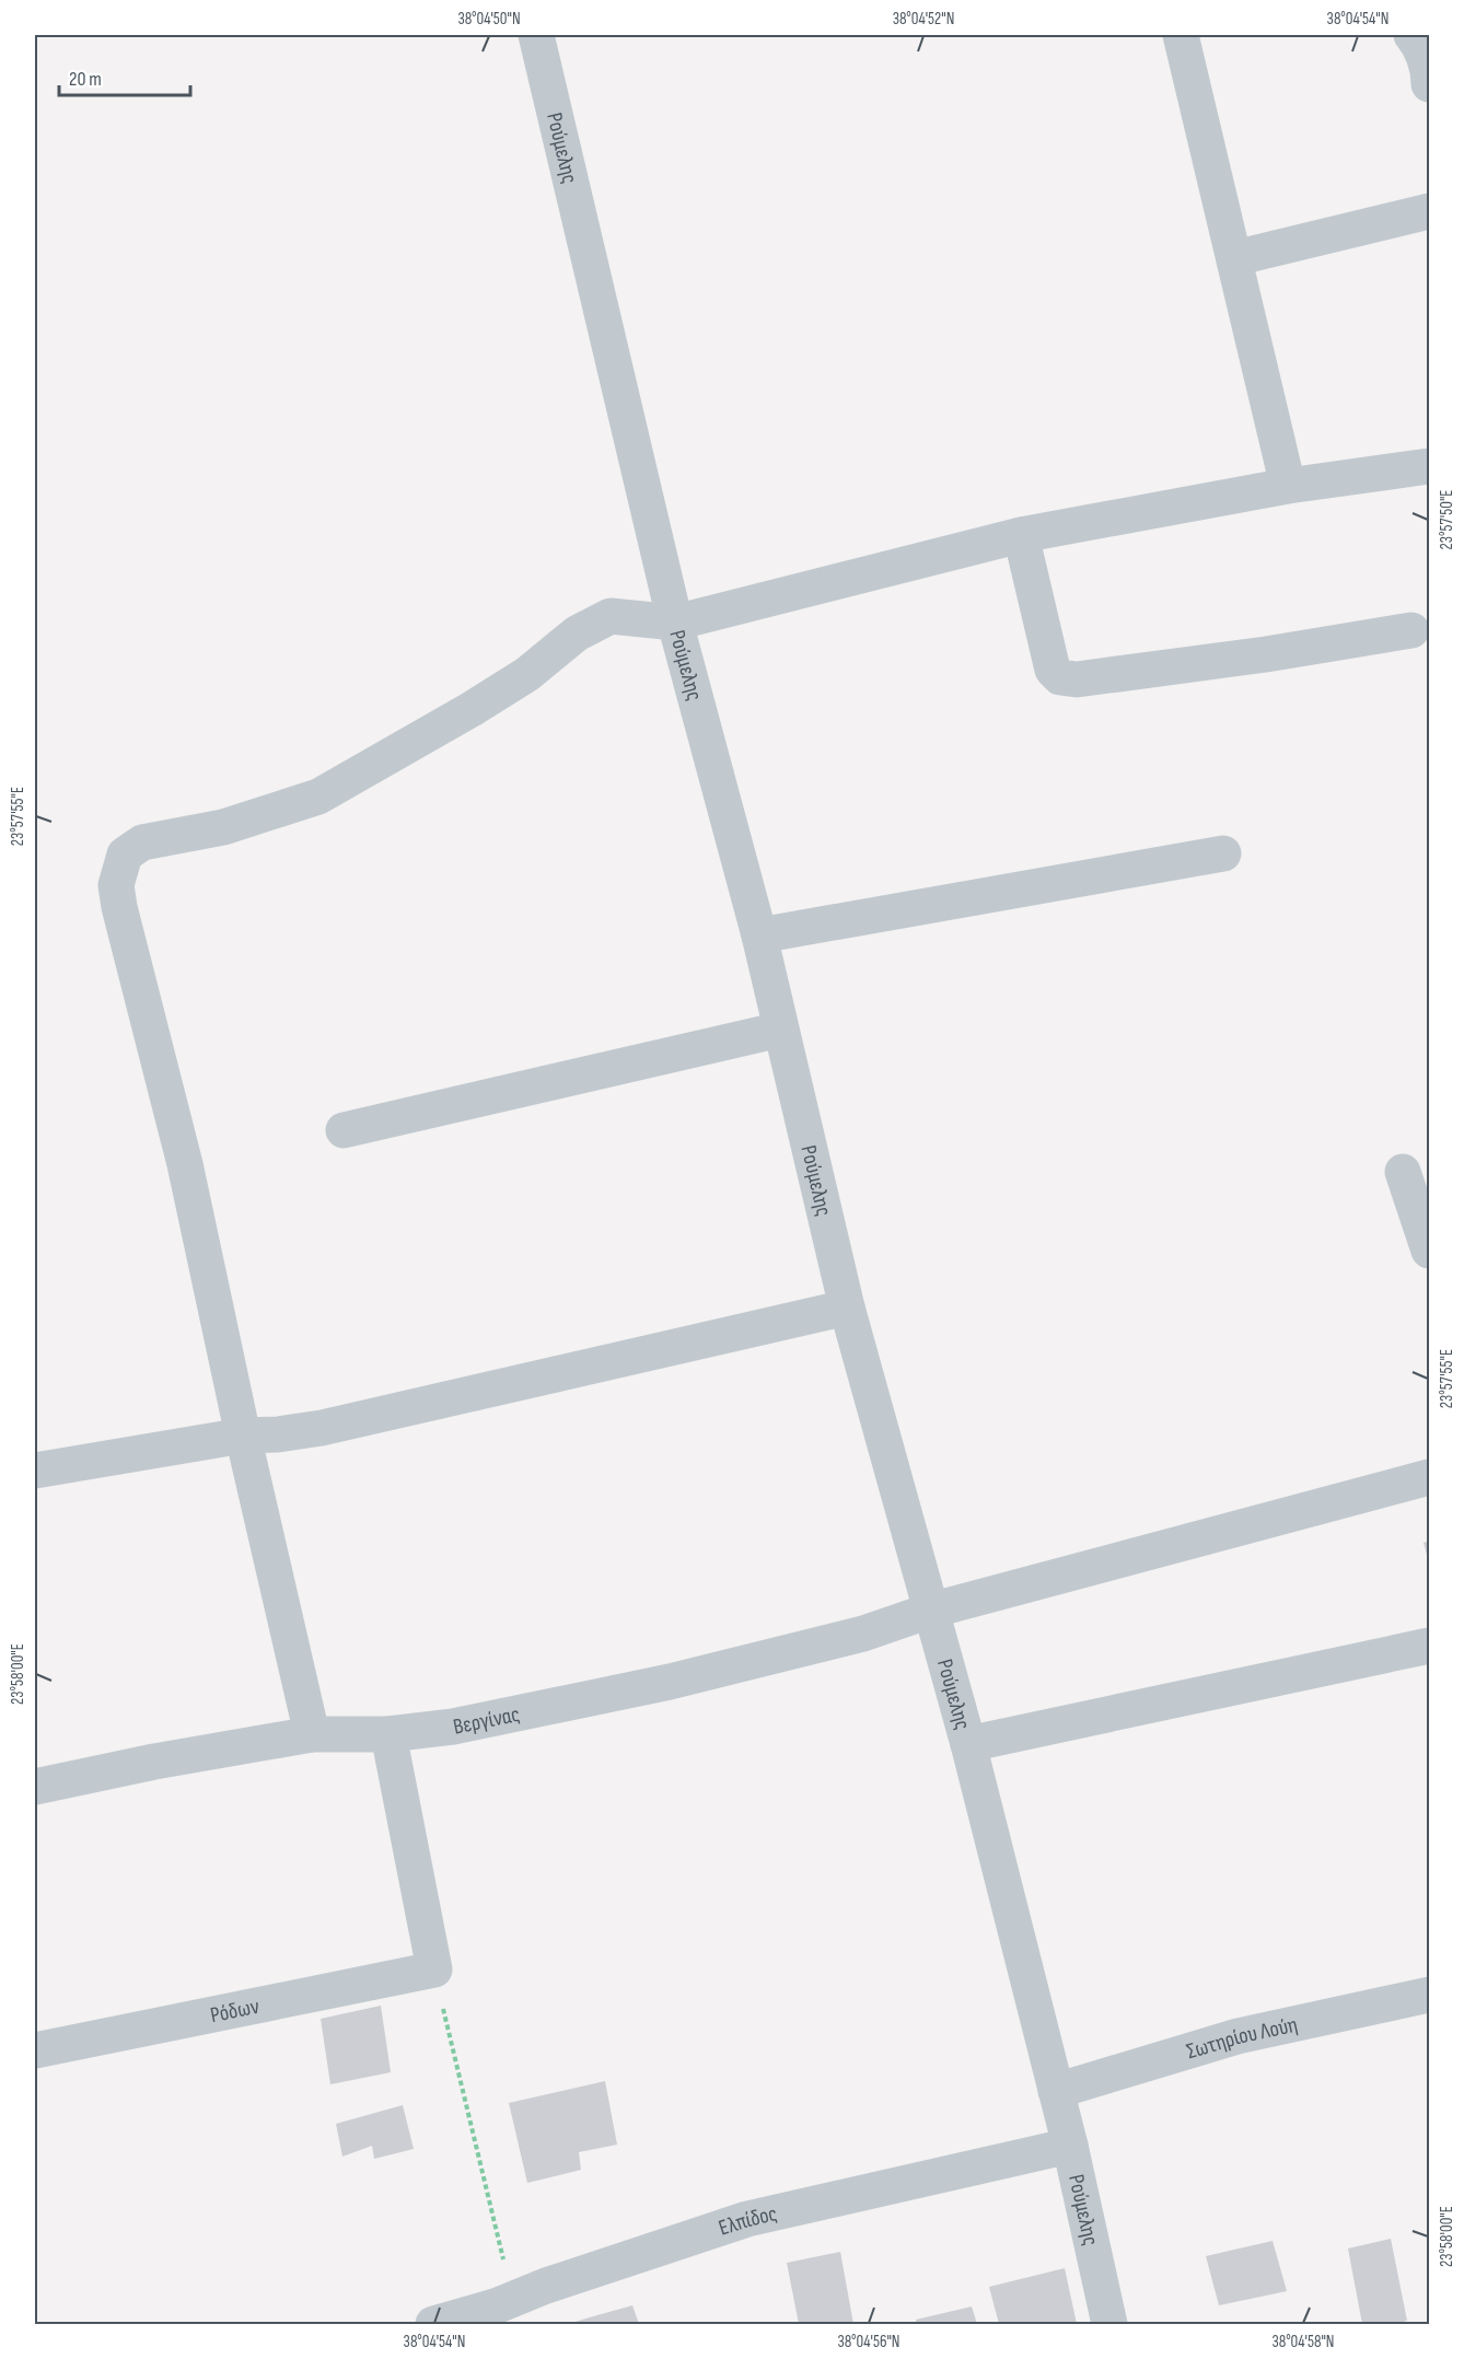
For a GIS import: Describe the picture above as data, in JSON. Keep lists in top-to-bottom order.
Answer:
{
  "streets": {
    "street": [
      "Ρούμελης",
      "Βεργίνας",
      "Ρόδων",
      "Σωτηρίου Λούη",
      "Ελπίδος"
    ]
  },
  "crossings": [
    ["Ρούμελης", "Βεργίνας"],
    ["Ρούμελης", "Σωτηρίου Λούη"],
    ["Ρούμελης", "Ελπίδος"]
  ],
  "scale_bar": "20 m",
  "coordinates": [
    "38°04'50\"N",
    "38°04'52\"N",
    "38°04'54\"N",
    "23°57'50\"E",
    "23°57'55\"E",
    "23°58'00\"E",
    "38°04'56\"N",
    "38°04'58\"N"
  ]
}
